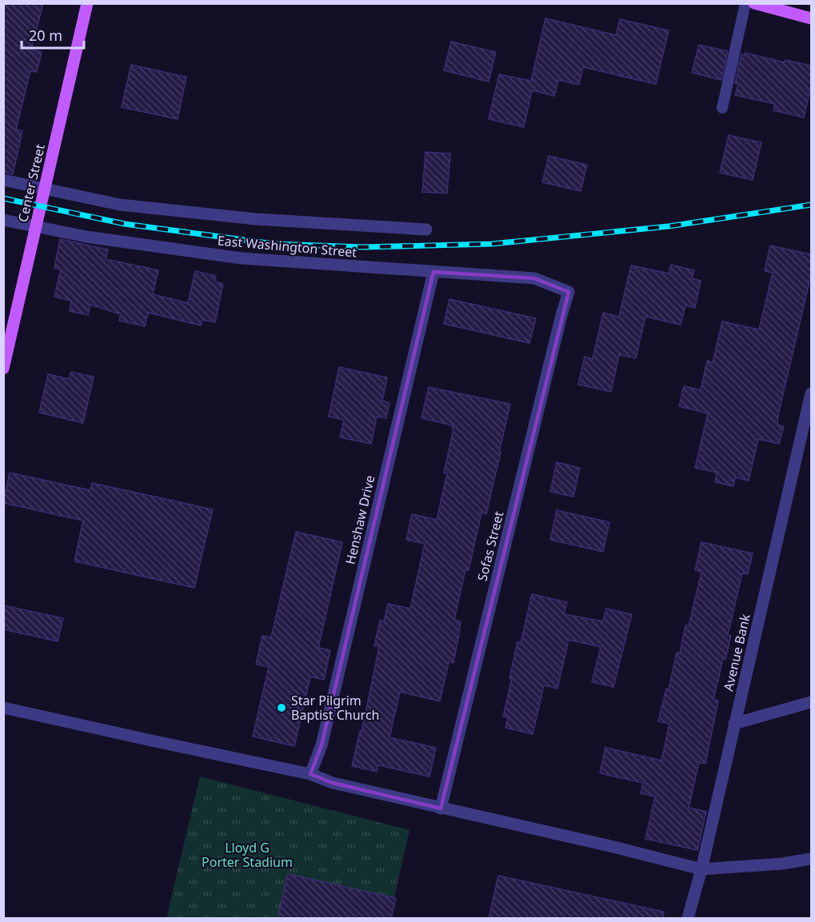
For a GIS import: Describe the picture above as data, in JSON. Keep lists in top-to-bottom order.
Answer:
{
  "streets": {
    "main road": ["Center Street"],
    "street": [
      "East Washington Street",
      "Henshaw Drive",
      "Sofas Street",
      "Avenue Bank"
    ]
  },
  "crossings": [
    ["Center Street", "East Washington Street"],
    ["East Washington Street", "Henshaw Drive"],
    ["East Washington Street", "Sofas Street"]
  ],
  "parks": ["Lloyd G Porter Stadium"],
  "places": ["Star Pilgrim Baptist Church"],
  "scale_bar": "20 m"
}
